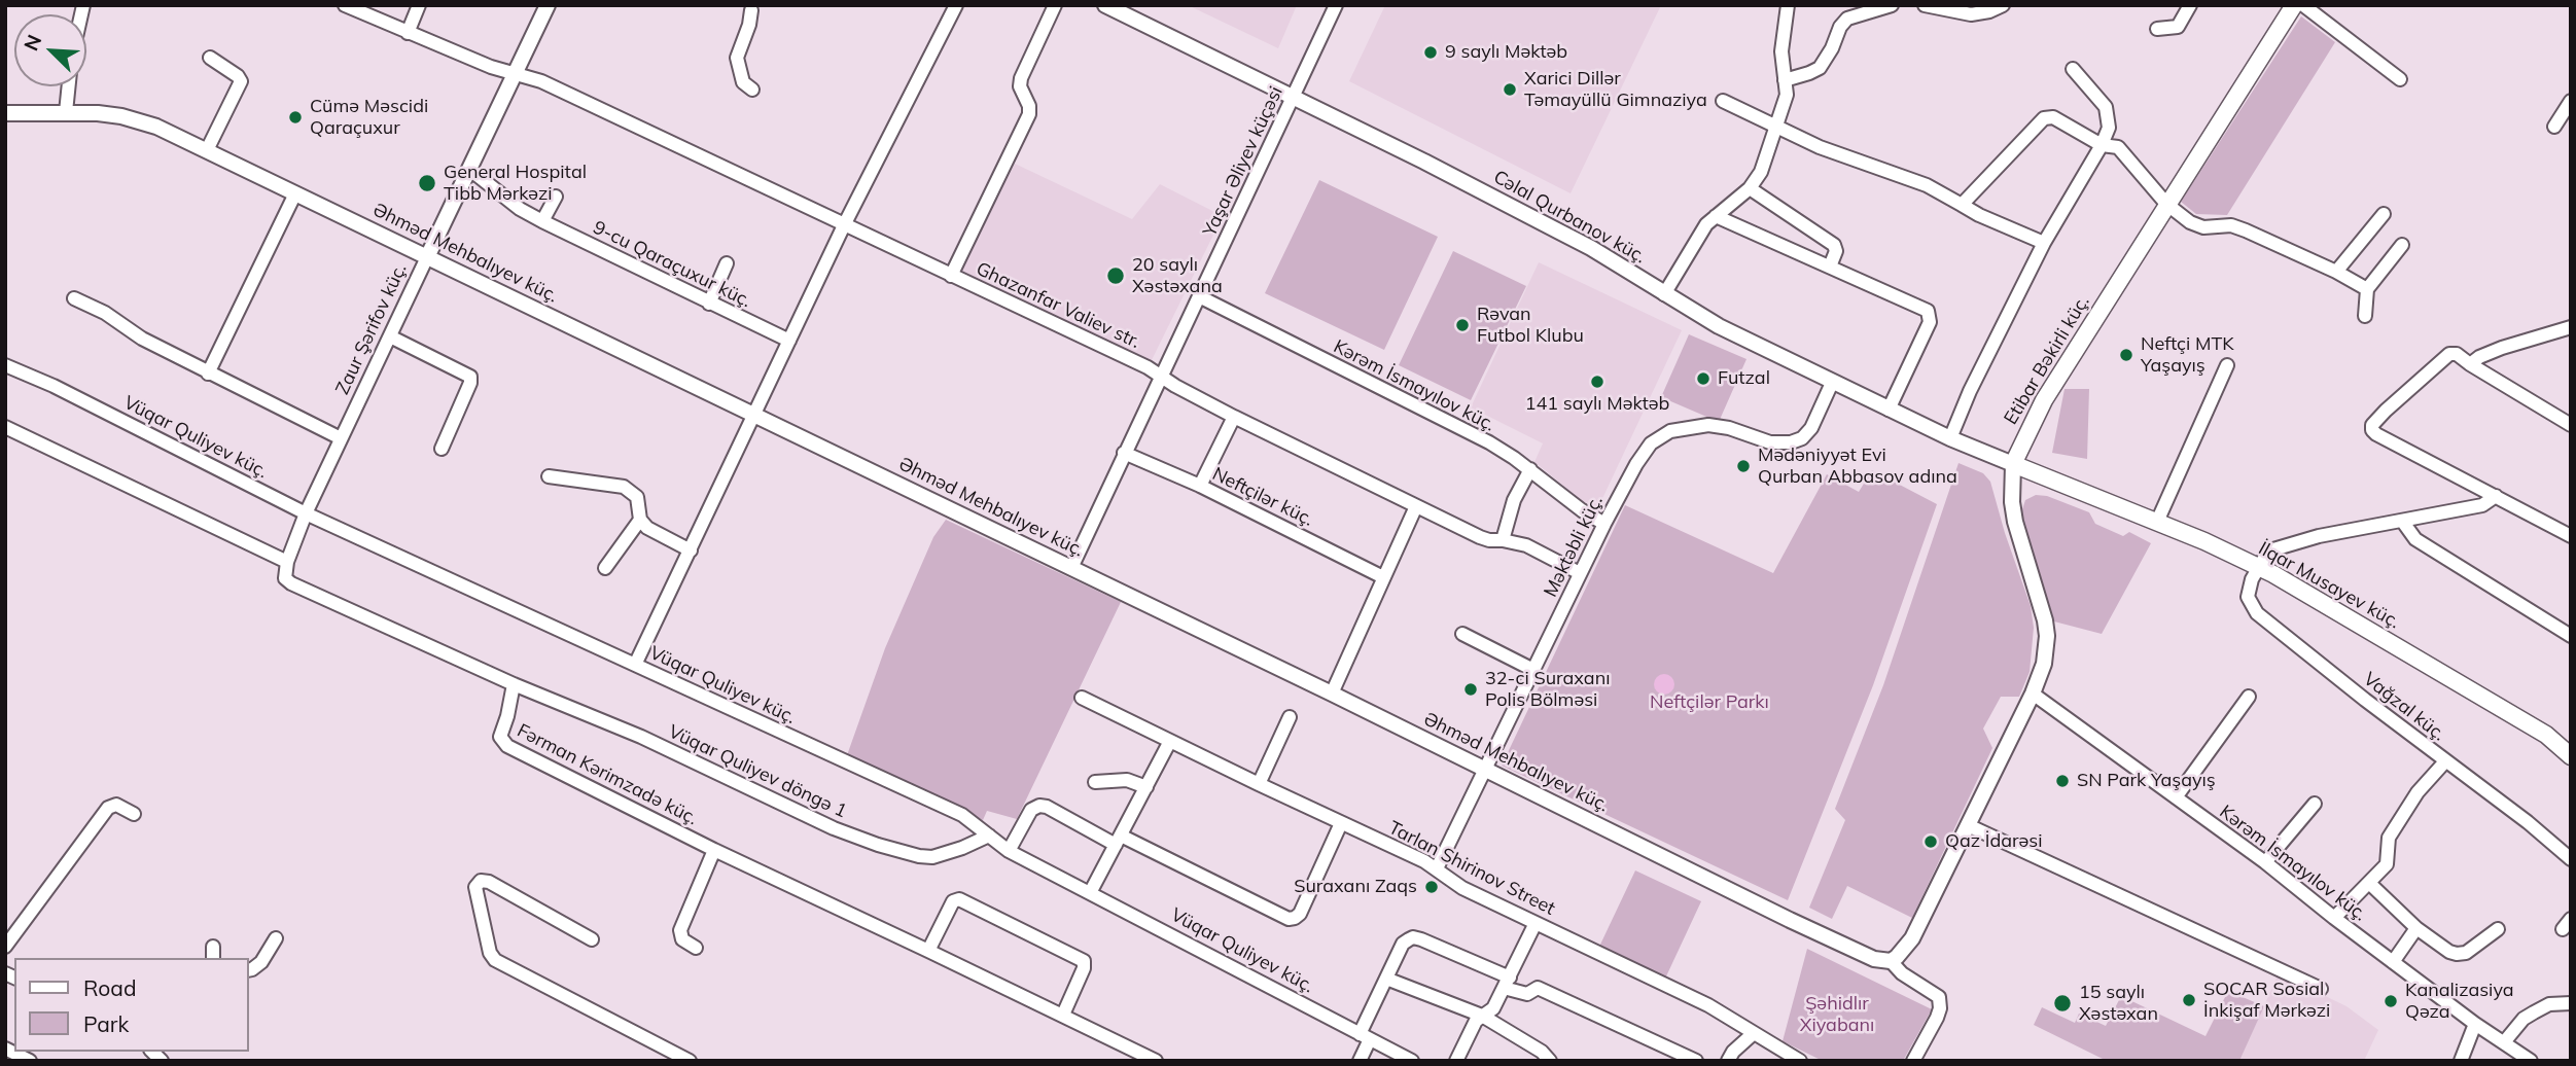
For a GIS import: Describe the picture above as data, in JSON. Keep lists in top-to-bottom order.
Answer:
{
  "streets": {
    "main road": ["Etibar Bəkirli küç.", "İlqar Musayev küç."],
    "street": [
      "Yaşar Əliyev küçəsi",
      "Cəlal Qurbanov küç.",
      "Əhməd Mehbalıyev küç.",
      "9-cu Qaraçuxur küç.",
      "Ghazanfar Valiev str.",
      "Zaur Şərifov küç.",
      "Kərəm İsmayılov küç.",
      "Vüqar Quliyev küç.",
      "Neftçilər küç.",
      "Məktəbli küç.",
      "Vağzal küç.",
      "Vüqar Quliyev döngə 1",
      "Fərman Kərimzadə küç.",
      "Tarlan Shirinov Street"
    ]
  },
  "crossings": [
    ["Yaşar Əliyev küçəsi", "Cəlal Qurbanov küç."],
    ["Yaşar Əliyev küçəsi", "Əhməd Mehbalıyev küç."],
    ["Yaşar Əliyev küçəsi", "Ghazanfar Valiev str."],
    ["Yaşar Əliyev küçəsi", "Kərəm İsmayılov küç."],
    ["Yaşar Əliyev küçəsi", "Neftçilər küç."],
    ["Cəlal Qurbanov küç.", "Etibar Bəkirli küç."],
    ["Cəlal Qurbanov küç.", "Məktəbli küç."],
    ["Cəlal Qurbanov küç.", "İlqar Musayev küç."],
    ["Əhməd Mehbalıyev küç.", "Zaur Şərifov küç."],
    ["Əhməd Mehbalıyev küç.", "Etibar Bəkirli küç."],
    ["Əhməd Mehbalıyev küç.", "Məktəbli küç."],
    ["9-cu Qaraçuxur küç.", "Zaur Şərifov küç."],
    ["Ghazanfar Valiev str.", "Zaur Şərifov küç."],
    ["Ghazanfar Valiev str.", "Məktəbli küç."],
    ["Zaur Şərifov küç.", "Vüqar Quliyev küç."],
    ["Etibar Bəkirli küç.", "Kərəm İsmayılov küç."],
    ["Etibar Bəkirli küç.", "İlqar Musayev küç."],
    ["Kərəm İsmayılov küç.", "Məktəbli küç."],
    ["Vüqar Quliyev küç.", "Vüqar Quliyev döngə 1"],
    ["Məktəbli küç.", "Tarlan Shirinov Street"],
    ["İlqar Musayev küç.", "Vağzal küç."],
    ["Vüqar Quliyev döngə 1", "Fərman Kərimzadə küç."]
  ],
  "parks": ["Neftçilər Parkı", "Şəhidlır Xiyabanı"],
  "places": [
    "9 saylı Məktəb",
    "Xarici Dillər Təmayüllü Gimnaziya",
    "Cümə Məscidi Qaraçuxur",
    "General Hospital Tibb Mərkəzi",
    "20 saylı Xəstəxana",
    "Rəvan Futbol Klubu",
    "Neftçi MTK Yaşayış",
    "Futzal",
    "141 saylı Məktəb",
    "Mədəniyyət Evi Qurban Abbasov adına",
    "32-ci Suraxanı Polis Bölməsi",
    "SN Park Yaşayış",
    "Qaz İdarəsi",
    "Suraxanı Zaqs",
    "SOCAR Sosial İnkişaf Mərkəzi",
    "Kanalizasiya Qəza",
    "15 saylı Xəstəxan"
  ],
  "legend": ["Road", "Park"],
  "north": "top left"
}
